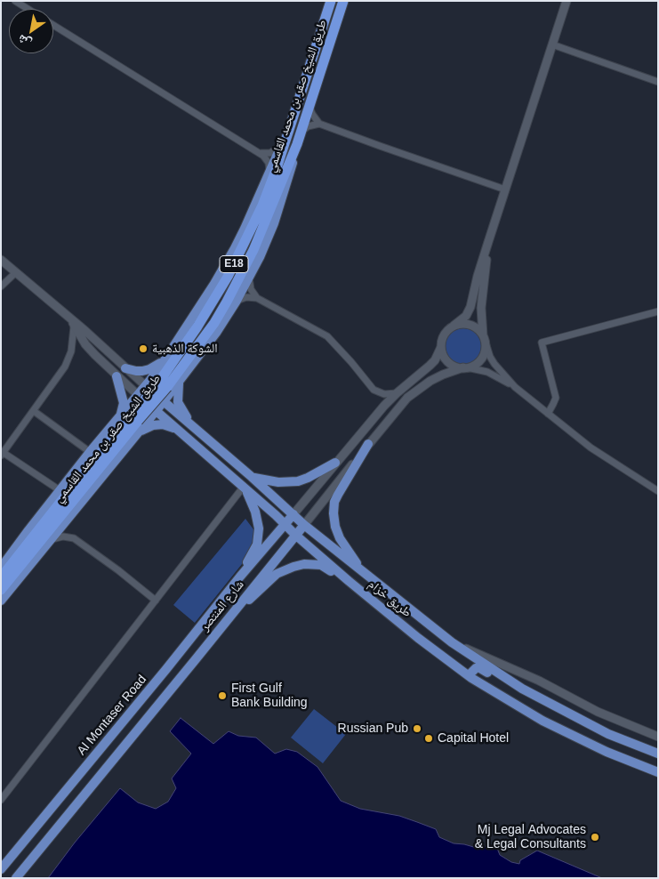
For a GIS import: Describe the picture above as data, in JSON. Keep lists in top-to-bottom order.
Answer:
{
  "streets": {
    "highway": ["طريق الشيخ صقر بن محمد القاسمي", "E18"],
    "main road": ["طريق خزام", "شارع المنتصر", "Al Montaser Road"]
  },
  "crossings": [
    ["طريق خزام", "شارع المنتصر"],
    ["شارع المنتصر", "Al Montaser Road"]
  ],
  "places": [
    "الشوكة الذهبية",
    "First Gulf Bank Building",
    "Russian Pub",
    "Capital Hotel",
    "Mj Legal Advocates & Legal Consultants"
  ],
  "north": "bottom left"
}
